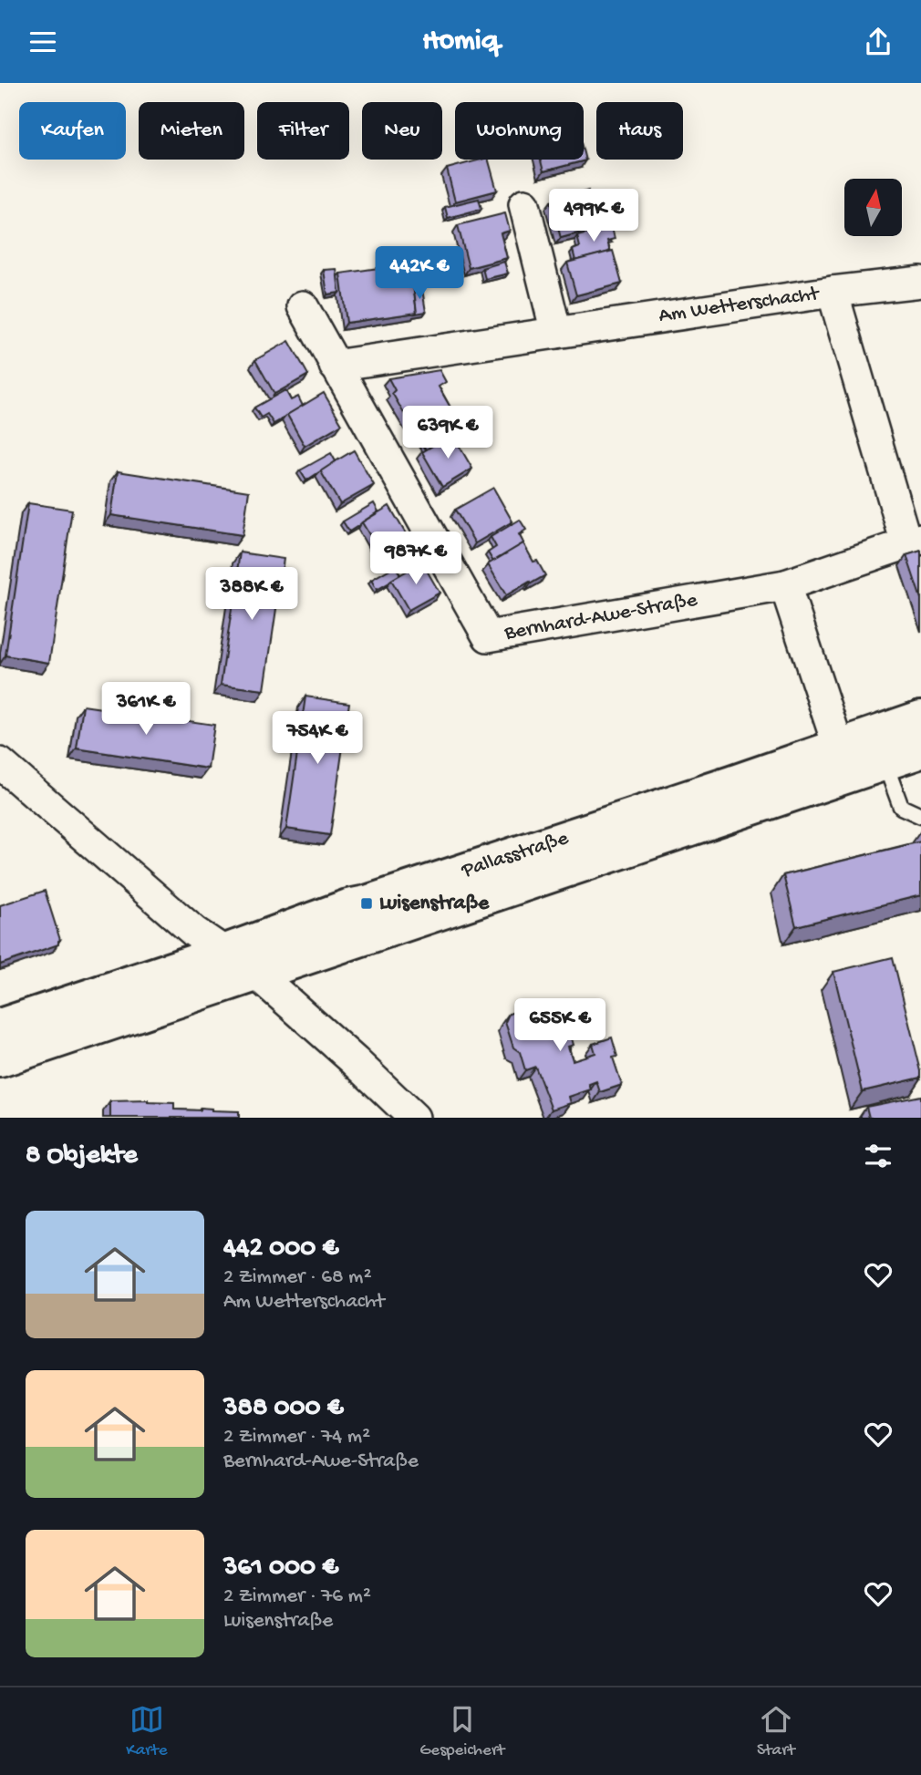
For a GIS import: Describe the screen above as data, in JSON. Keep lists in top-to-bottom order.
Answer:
{
  "streets": {
    "main road": ["Pallasstraße"],
    "street": ["Am Wetterschacht", "Bernhard-Awe-Straße"]
  },
  "crossings": [
    ["Am Wetterschacht", "Bernhard-Awe-Straße"]
  ],
  "places": {
    "transit": ["Luisenstraße"]
  },
  "north": "top",
  "page": {
    "header": "Homiq",
    "chip": [
      "Kaufen",
      "Mieten",
      "Filter",
      "Neu",
      "Wohnung",
      "Haus"
    ],
    "price": [
      "499K €",
      "442K €",
      "639K €",
      "987K €",
      "388K €",
      "361K €",
      "754K €",
      "655K €"
    ],
    "heading": "8 Objekte",
    "list": [
      {
        "name": "442 000 €",
        "note": "2 Zimmer · 68 m² · Am Wetterschacht"
      },
      {
        "name": "388 000 €",
        "note": "2 Zimmer · 74 m² · Bernhard-Awe-Straße"
      },
      {
        "name": "361 000 €",
        "note": "2 Zimmer · 76 m² · Luisenstraße"
      }
    ],
    "tabs": ["Karte", "Gespeichert", "Start"]
  }
}
